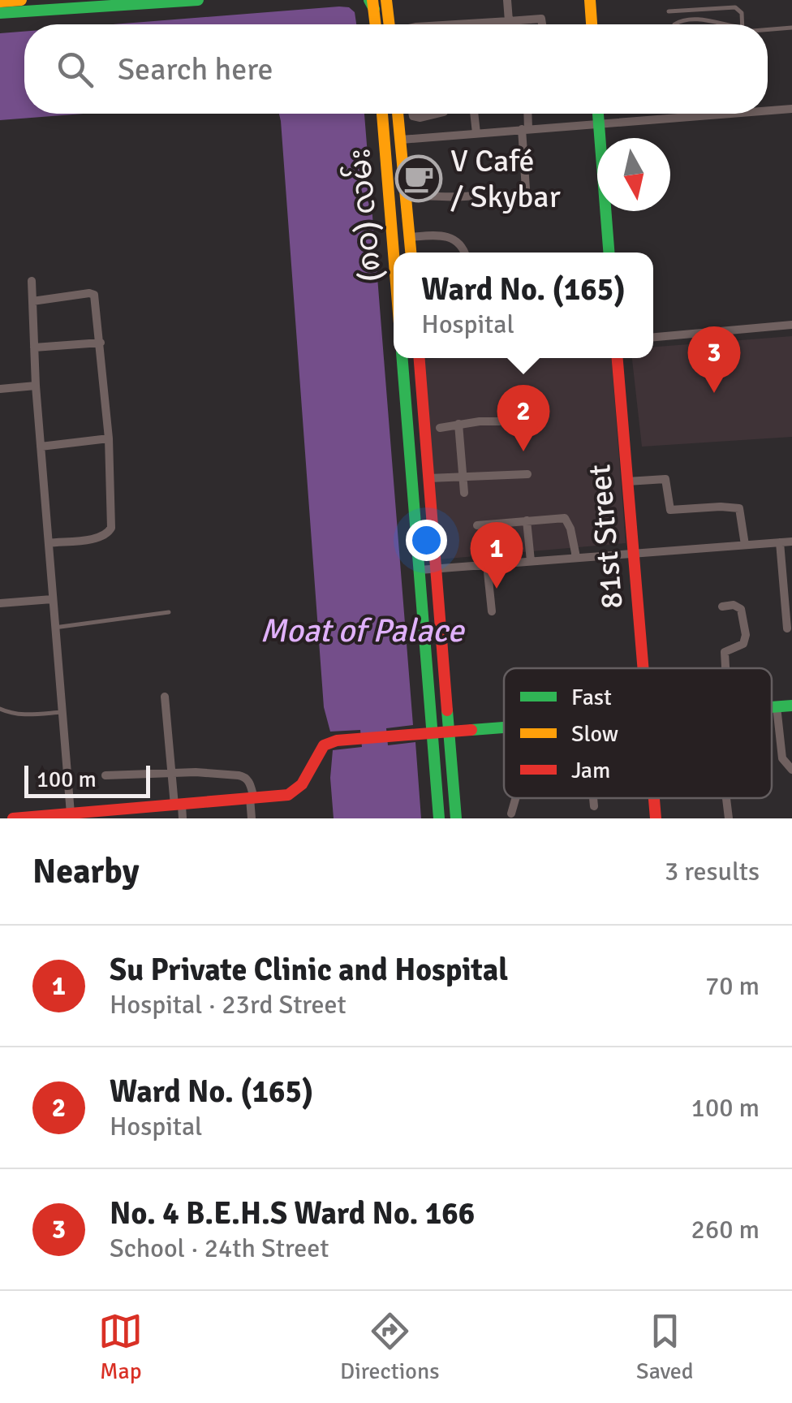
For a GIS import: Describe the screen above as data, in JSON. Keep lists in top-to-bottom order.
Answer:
{
  "streets": {
    "main road": ["(၈၀) လမ်း", "81st Street"]
  },
  "water": ["Moat of Palace"],
  "places": {
    "cafe": ["V Café / Skybar"]
  },
  "legend": ["Fast", "Slow", "Jam"],
  "scale_bar": "100 m",
  "north": "bottom",
  "page": {
    "search": "Search here",
    "popup": ["Ward No. (165)", "Hospital"],
    "pins": ["3", "2", "1"],
    "scale": "100 m",
    "heading": ["Nearby", "3 results"],
    "list": [
      {
        "mark": "1",
        "name": "Su Private Clinic and Hospital",
        "note": "Hospital · 23rd Street",
        "value": "70 m"
      },
      {
        "mark": "2",
        "name": "Ward No. (165)",
        "note": "Hospital",
        "value": "100 m"
      },
      {
        "mark": "3",
        "name": "No. 4 B.E.H.S Ward No. 166",
        "note": "School · 24th Street",
        "value": "260 m"
      }
    ],
    "nav": ["Map", "Directions", "Saved"]
  }
}
